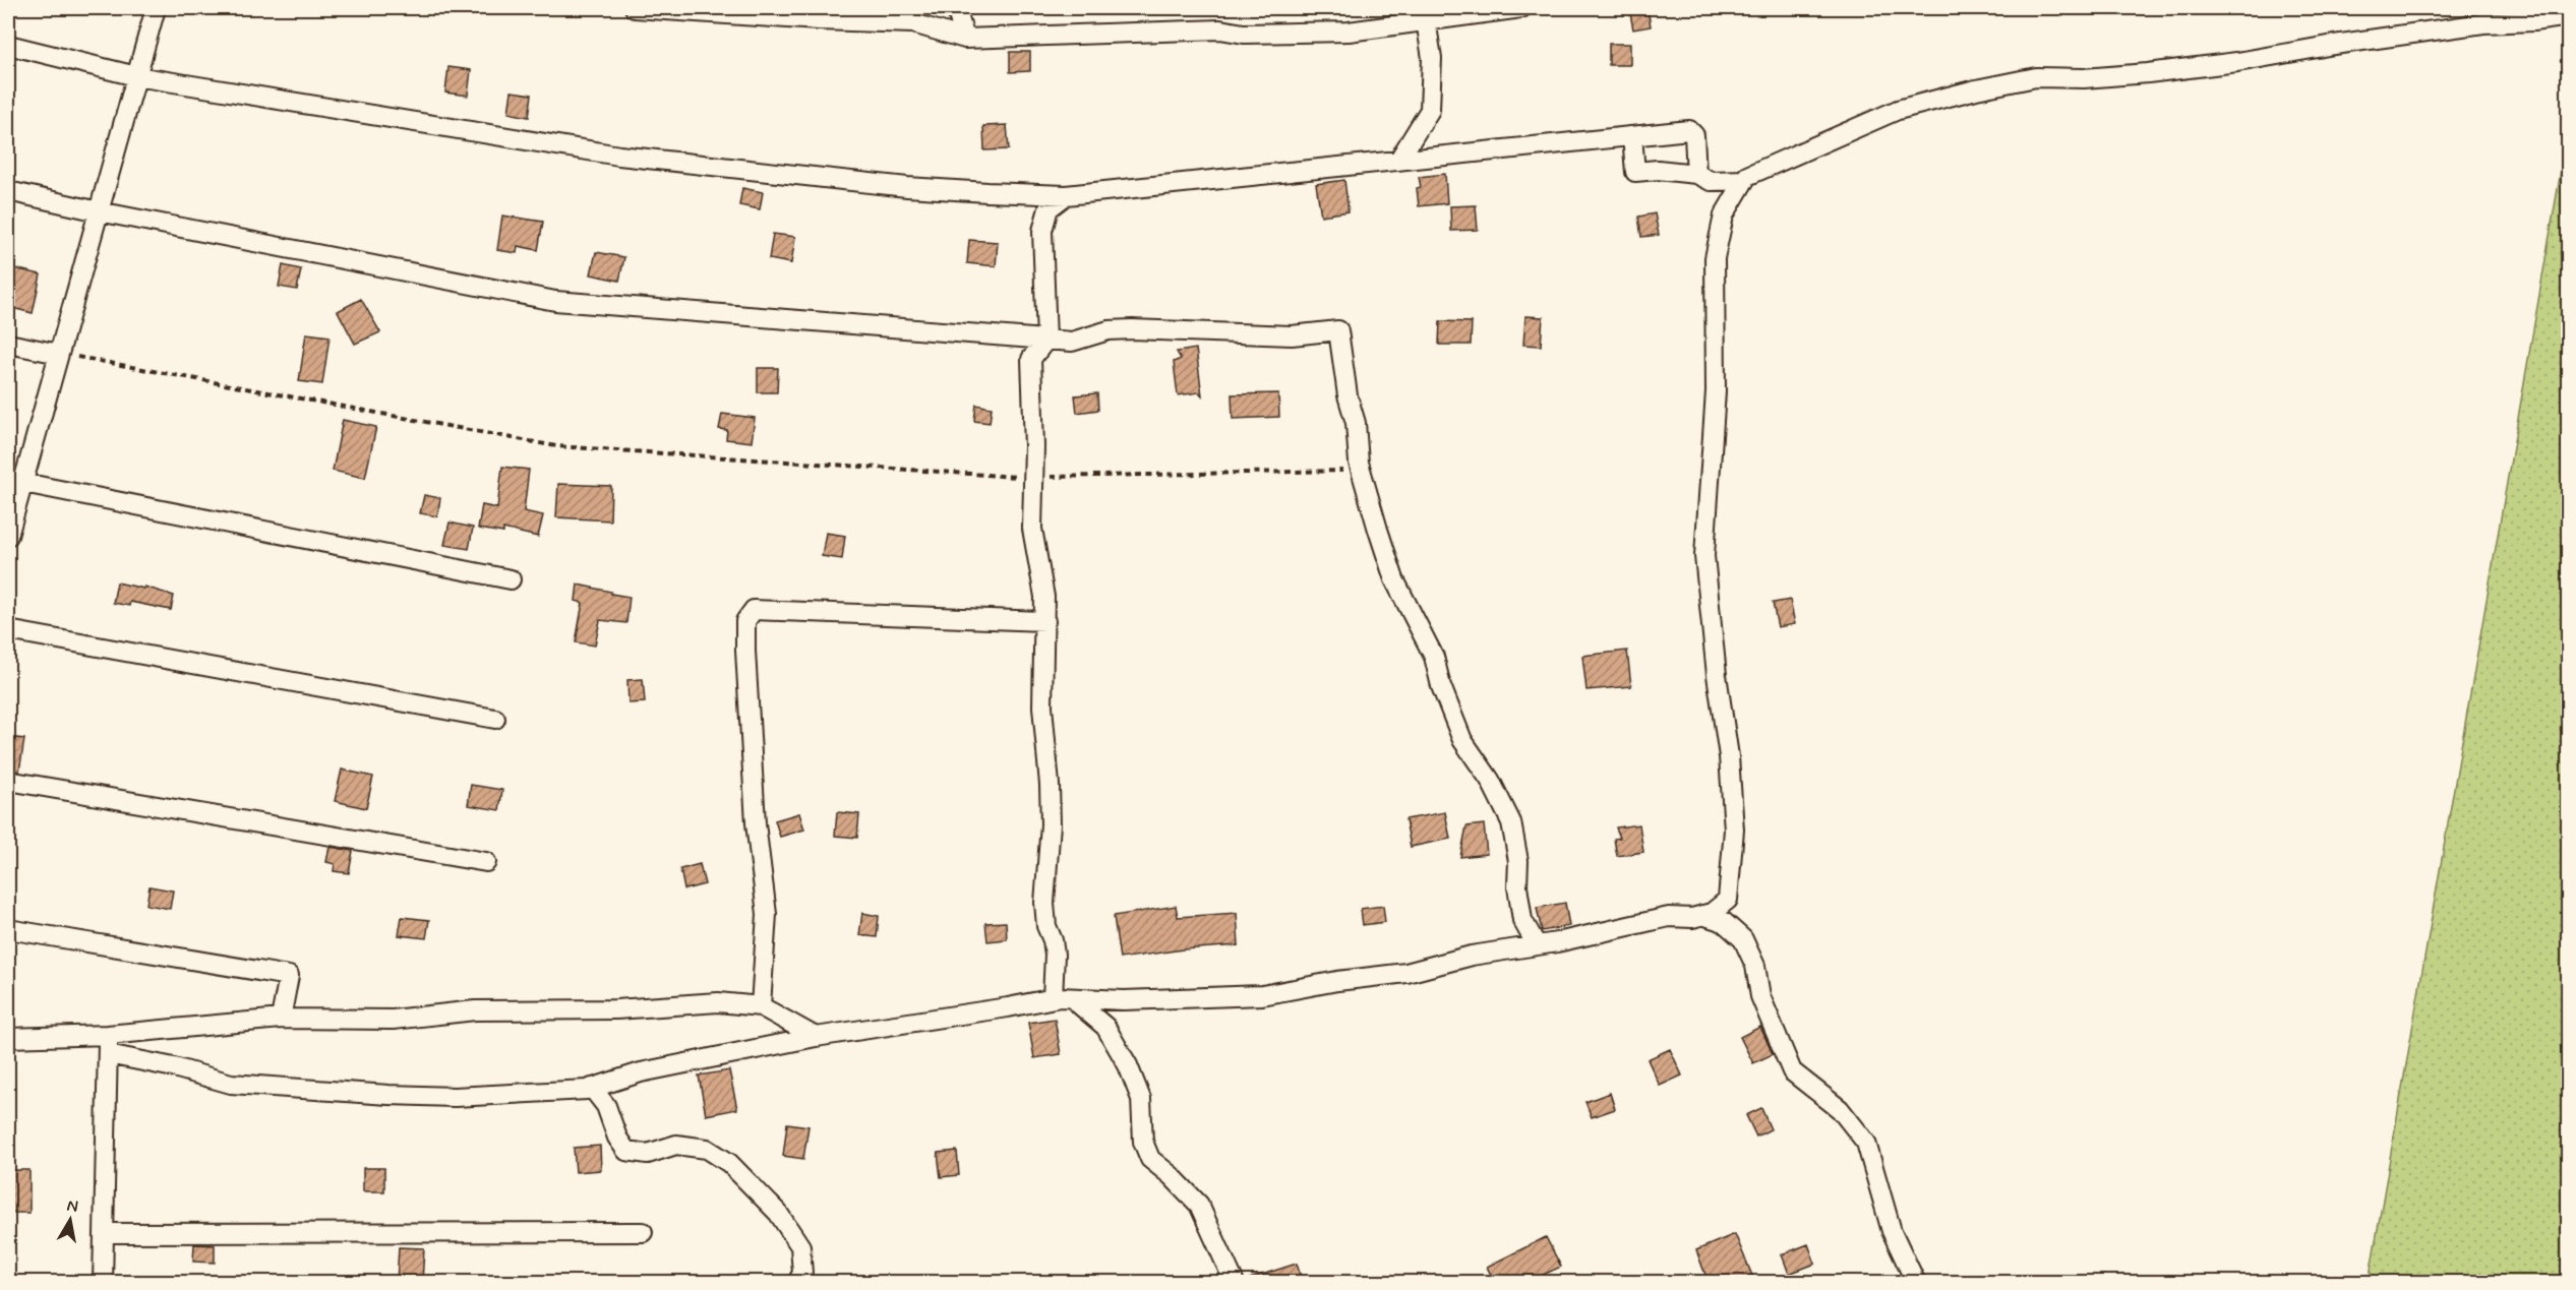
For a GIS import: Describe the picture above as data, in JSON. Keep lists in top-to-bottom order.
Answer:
{
  "north": "top"
}
